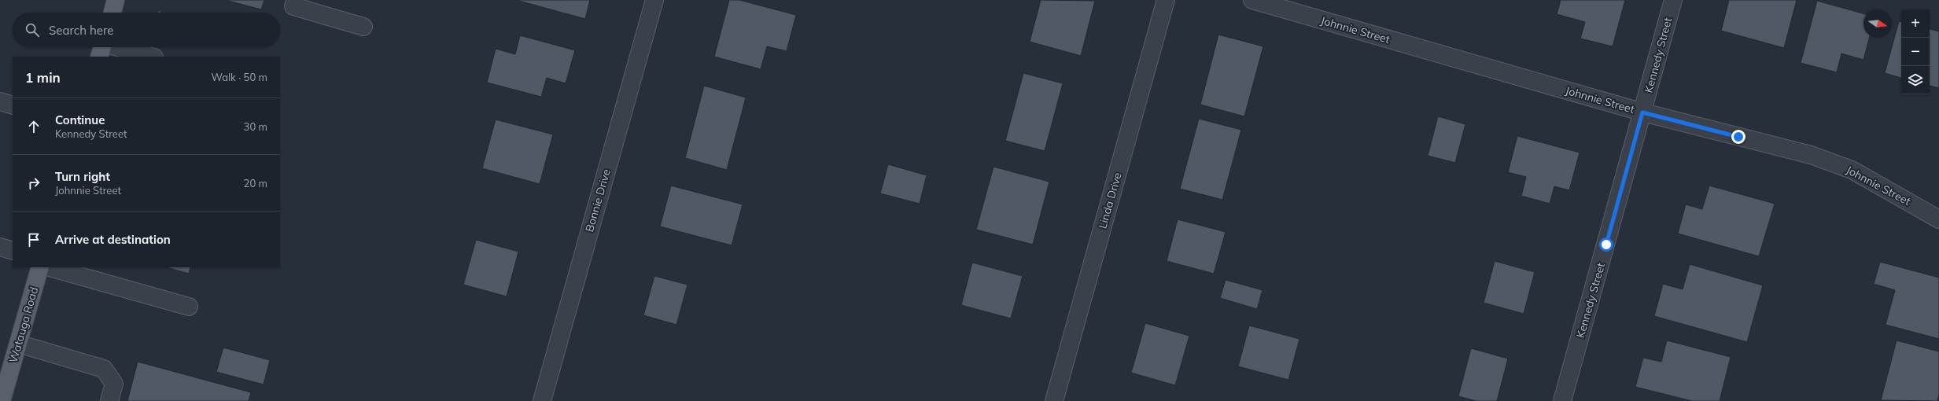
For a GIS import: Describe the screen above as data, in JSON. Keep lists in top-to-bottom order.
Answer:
{
  "streets": {
    "main road": ["Watauga Road"],
    "street": [
      "Johnnie Street",
      "Kennedy Street",
      "Bonnie Drive",
      "Linda Drive"
    ]
  },
  "crossings": [
    ["Johnnie Street", "Kennedy Street"]
  ],
  "north": "right",
  "page": {
    "map_buttons": ["+", "−"],
    "search": "Search here",
    "heading": ["1 min", "Walk · 50 m"],
    "list": [
      ["Continue", "Kennedy Street", "30 m"],
      ["Turn right", "Johnnie Street", "20 m"],
      "Arrive at destination"
    ]
  }
}
